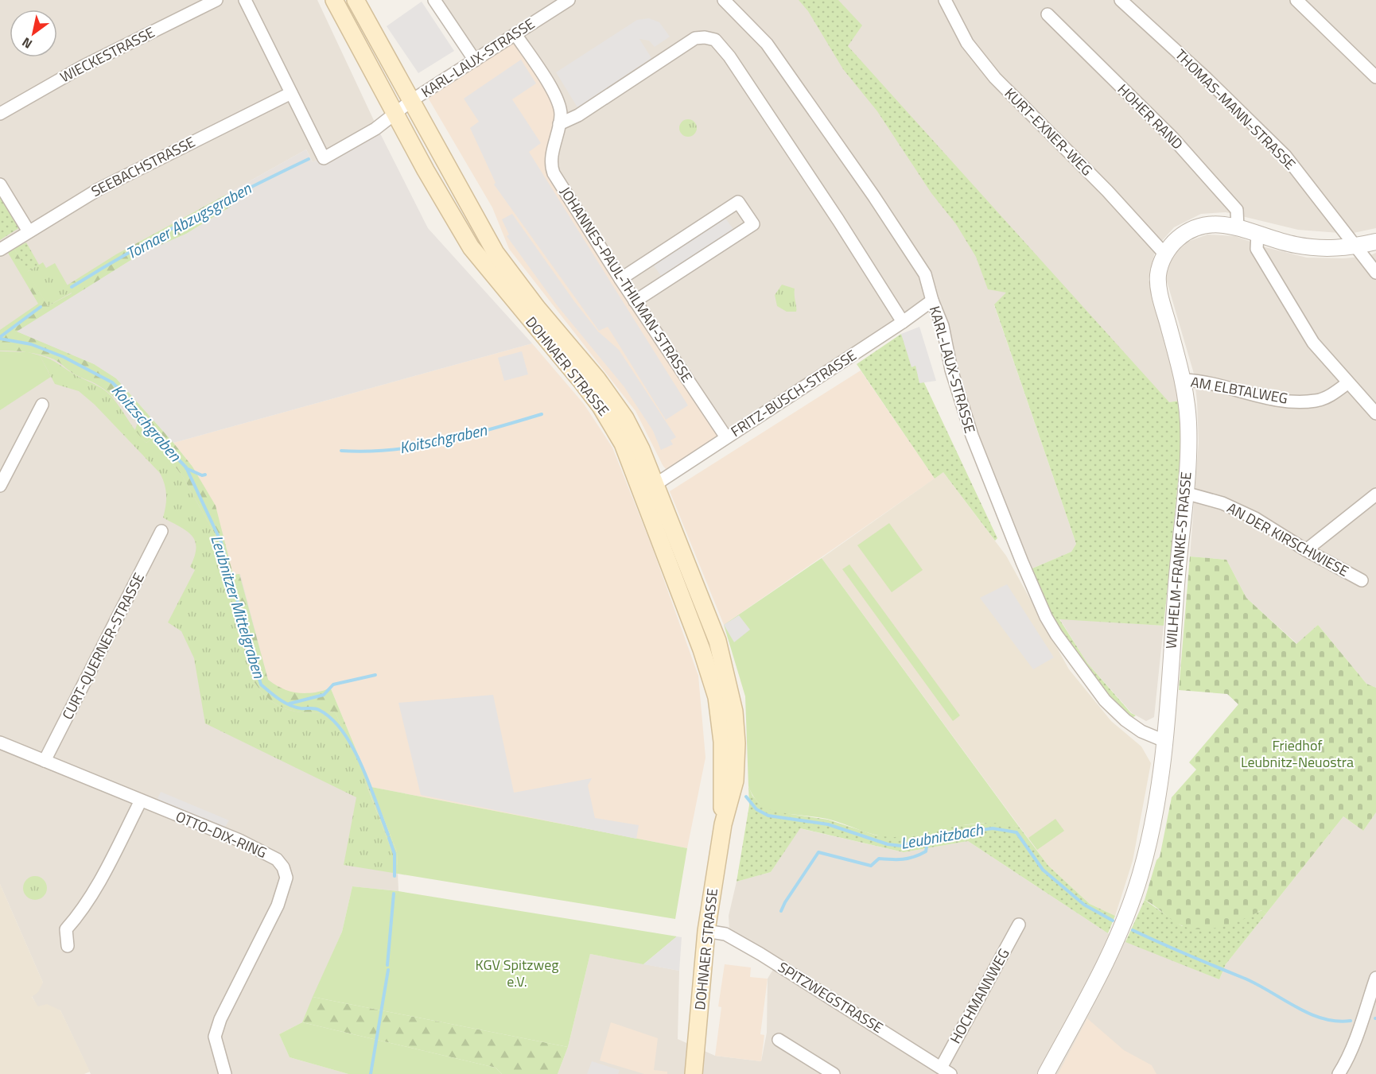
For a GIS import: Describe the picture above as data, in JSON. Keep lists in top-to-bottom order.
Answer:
{
  "streets": {
    "main road": ["DOHNAER STRASSE"],
    "street": [
      "WIECKESTRASSE",
      "KARL-LAUX-STRASSE",
      "THOMAS-MANN-STRASSE",
      "HOHER RAND",
      "KURT-EXNER-WEG",
      "SEEBACHSTRASSE",
      "JOHANNES-PAUL-THILMAN-STRASSE",
      "AM ELBTALWEG",
      "FRITZ-BUSCH-STRASSE",
      "AN DER KIRSCHWIESE",
      "WILHELM-FRANKE-STRASSE",
      "CURT-QUERNER-STRASSE",
      "OTTO-DIX-RING",
      "HOCHMANNWEG",
      "SPITZWEGSTRASSE"
    ]
  },
  "crossings": [
    ["KARL-LAUX-STRASSE", "SEEBACHSTRASSE"],
    ["KARL-LAUX-STRASSE", "JOHANNES-PAUL-THILMAN-STRASSE"],
    ["KARL-LAUX-STRASSE", "DOHNAER STRASSE"],
    ["KARL-LAUX-STRASSE", "FRITZ-BUSCH-STRASSE"],
    ["KARL-LAUX-STRASSE", "WILHELM-FRANKE-STRASSE"],
    ["THOMAS-MANN-STRASSE", "WILHELM-FRANKE-STRASSE"],
    ["HOHER RAND", "WILHELM-FRANKE-STRASSE"],
    ["KURT-EXNER-WEG", "WILHELM-FRANKE-STRASSE"],
    ["JOHANNES-PAUL-THILMAN-STRASSE", "FRITZ-BUSCH-STRASSE"],
    ["DOHNAER STRASSE", "FRITZ-BUSCH-STRASSE"],
    ["DOHNAER STRASSE", "SPITZWEGSTRASSE"],
    ["AM ELBTALWEG", "WILHELM-FRANKE-STRASSE"],
    ["AN DER KIRSCHWIESE", "WILHELM-FRANKE-STRASSE"],
    ["CURT-QUERNER-STRASSE", "OTTO-DIX-RING"],
    ["HOCHMANNWEG", "SPITZWEGSTRASSE"]
  ],
  "water": [
    "Tornaer Abzugsgraben",
    "Koitzschgraben",
    "Koitschgraben",
    "Leubnitzer Mittelgraben",
    "Leubnitzbach"
  ],
  "parks": ["Friedhof Leubnitz-Neuostra", "KGV Spitzweg e.V."],
  "north": "bottom left"
}
